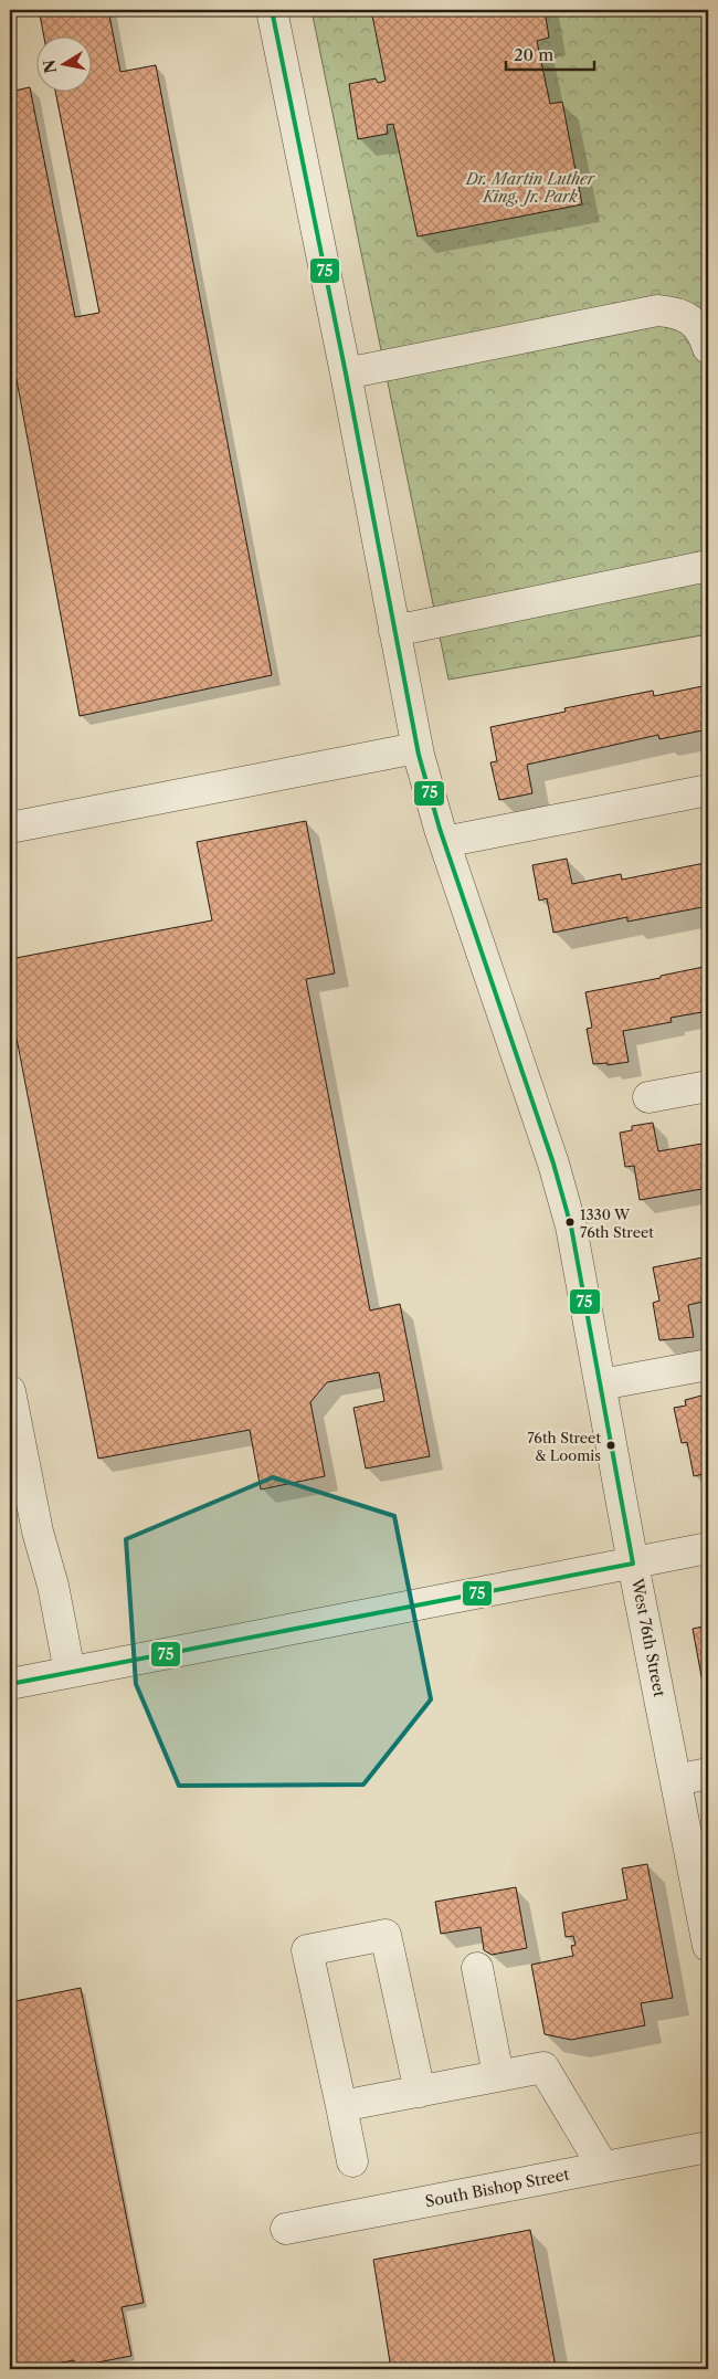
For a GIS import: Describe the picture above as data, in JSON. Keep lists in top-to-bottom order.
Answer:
{
  "streets": {
    "street": ["West 76th Street", "South Bishop Street"]
  },
  "parks": ["Dr. Martin Luther King, Jr. Park"],
  "places": ["1330 W 76th Street", "76th Street & Loomis"],
  "lines": ["transit line 75"],
  "scale_bar": "20 m",
  "north": "left"
}
